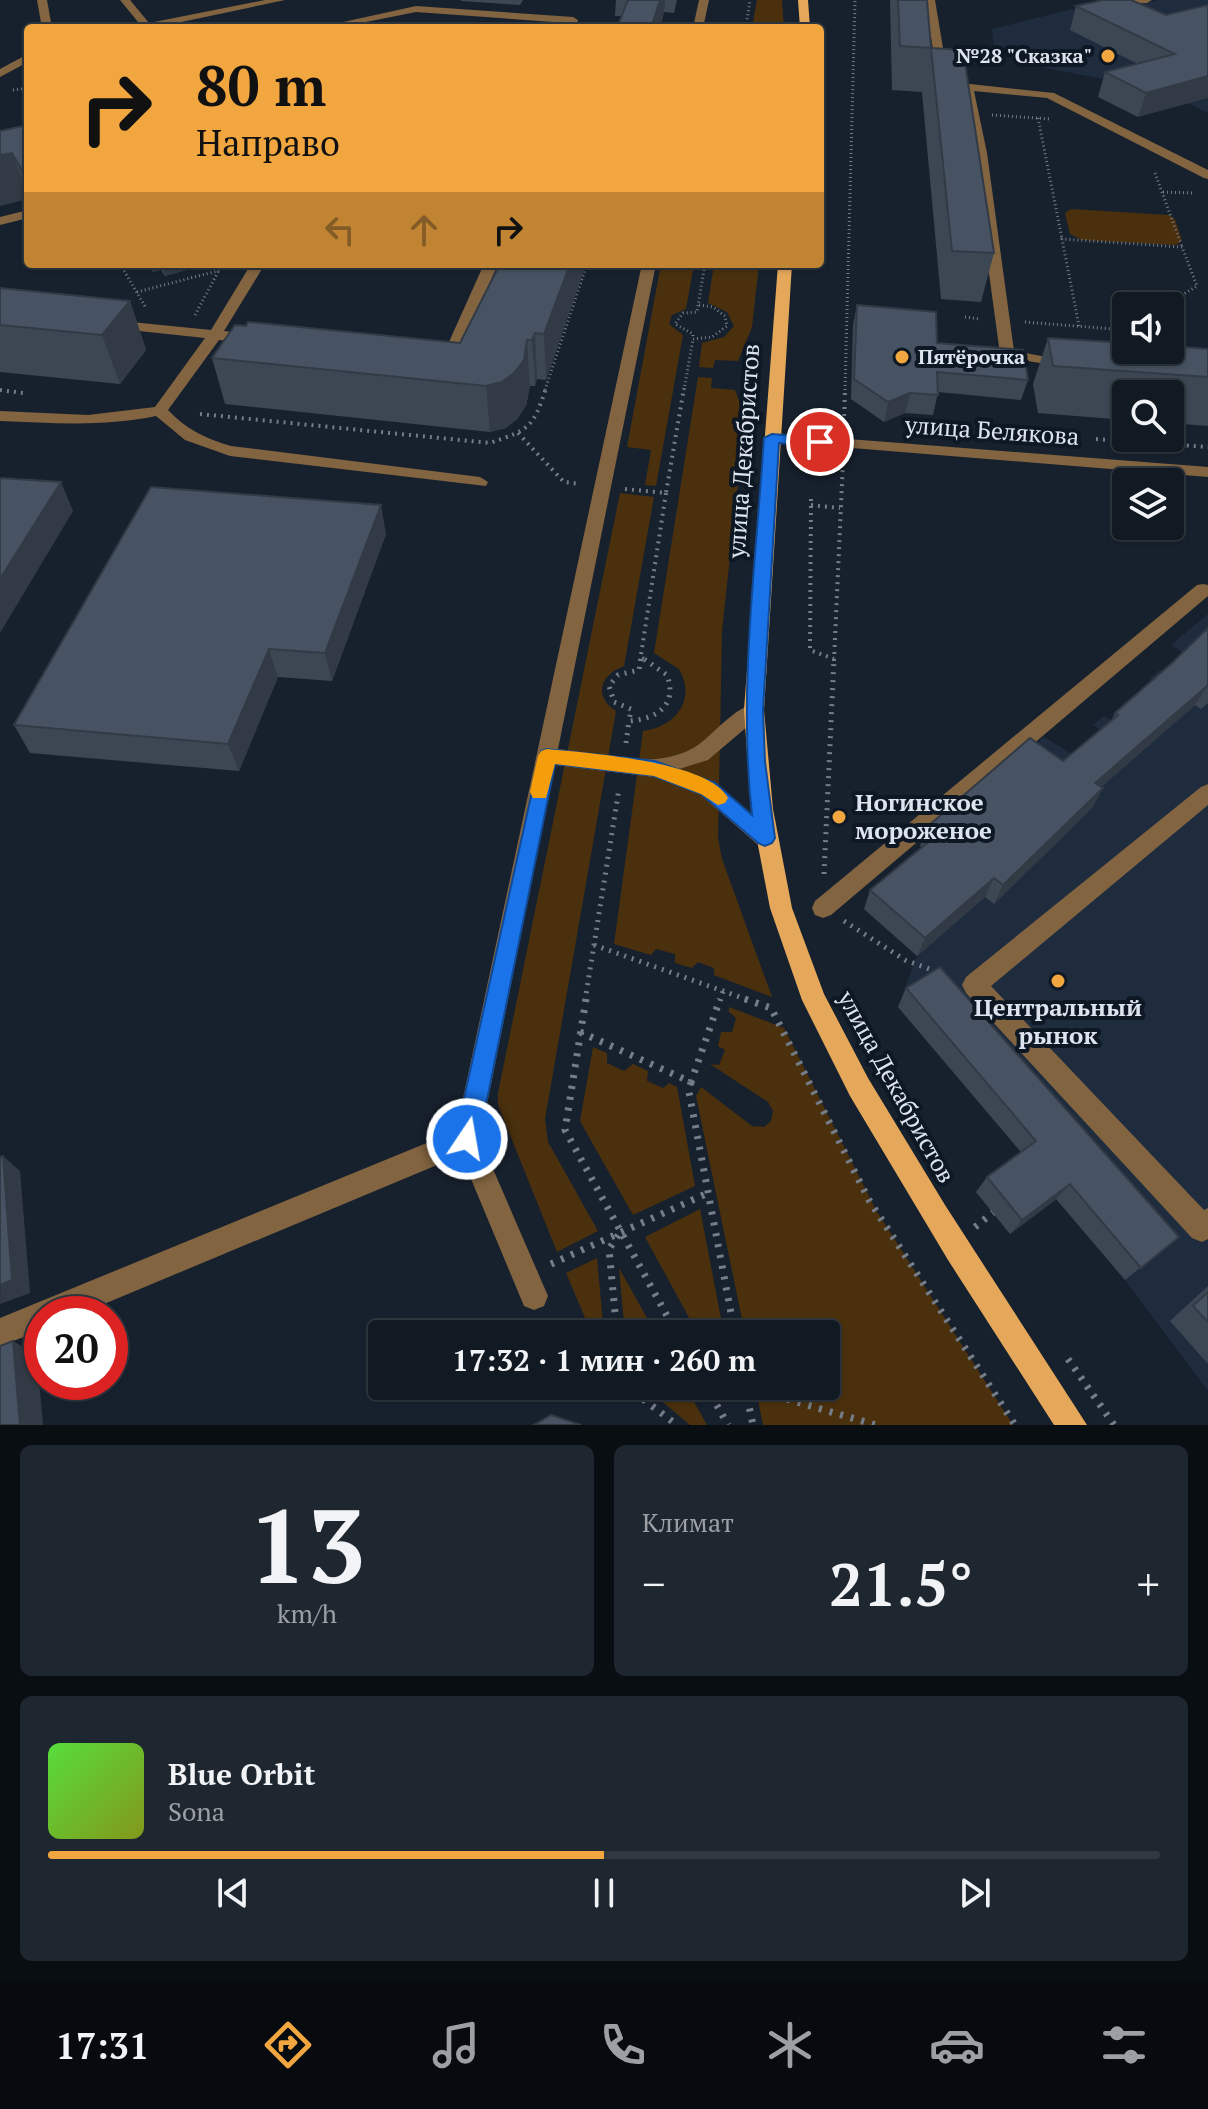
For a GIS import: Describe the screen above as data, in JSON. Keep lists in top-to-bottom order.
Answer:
{
  "streets": {
    "main road": ["улица Декабристов"],
    "street": ["улица Белякова"]
  },
  "crossings": [
    ["улица Белякова", "улица Декабристов"]
  ],
  "places": [
    "№28 \"Сказка\"",
    "Пятёрочка",
    "Ногинское мороженое",
    "Центральный рынок"
  ],
  "page": {
    "turn": ["80 m", "Направо"],
    "limit": "20",
    "trip": "17:32 · 1 мин · 260 m",
    "tile": [
      ["13", "km/h"],
      "Климат"
    ],
    "heat": ["−", "21.5°", "+"],
    "song": ["Blue Orbit", "Sona"],
    "tabs": "17:31"
  }
}
